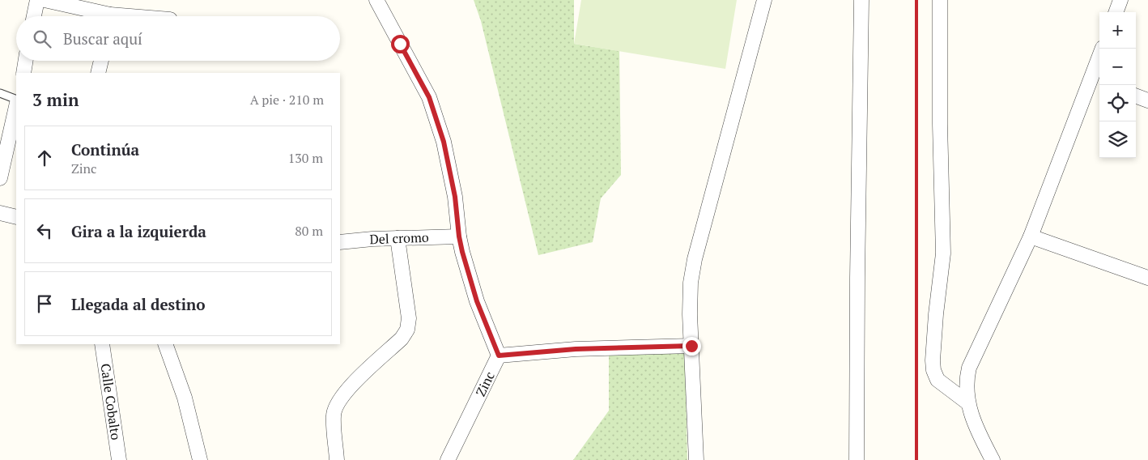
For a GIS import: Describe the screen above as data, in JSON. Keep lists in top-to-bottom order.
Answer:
{
  "streets": {
    "street": ["Del cromo", "Zinc", "Calle Cobalto"]
  },
  "crossings": [
    ["Del cromo", "Zinc"]
  ],
  "page": {
    "map_buttons": ["+", "−"],
    "search": "Buscar aquí",
    "heading": ["3 min", "A pie · 210 m"],
    "list": [
      ["Continúa", "Zinc", "130 m"],
      ["Gira a la izquierda", "80 m"],
      "Llegada al destino"
    ]
  }
}
